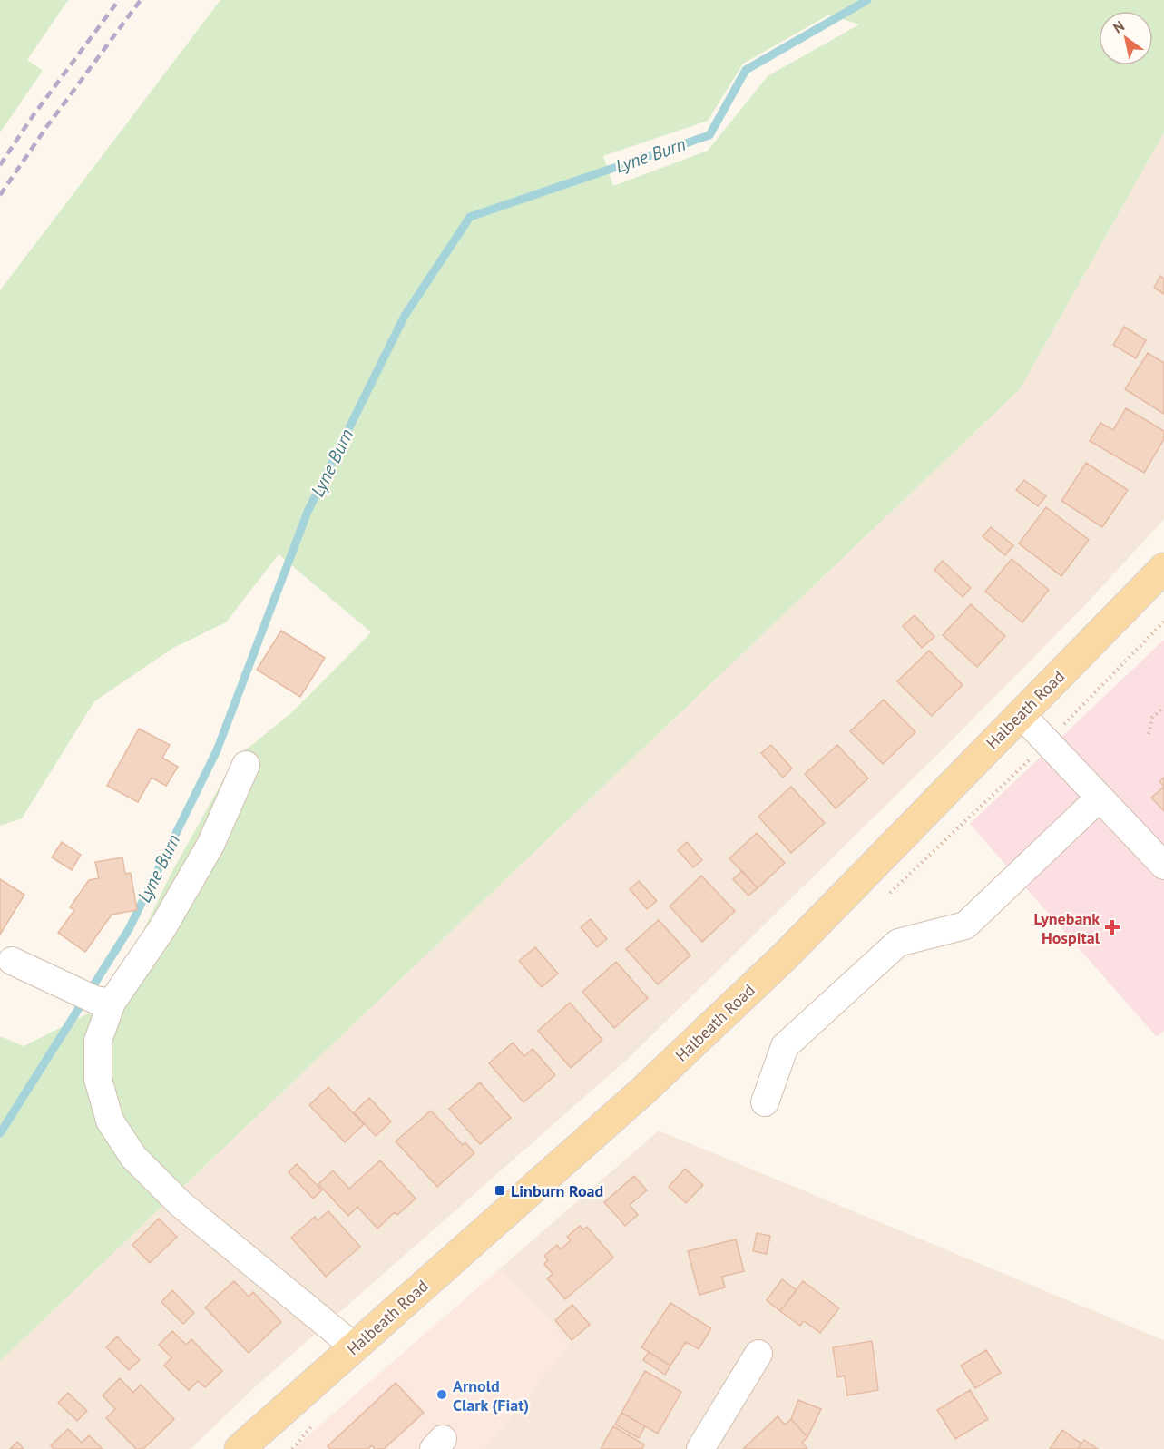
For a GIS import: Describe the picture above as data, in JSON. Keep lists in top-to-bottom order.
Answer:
{
  "streets": {
    "main road": ["Halbeath Road"]
  },
  "water": ["Lyne Burn"],
  "places": {
    "health": ["Lynebank Hospital"],
    "transit": ["Linburn Road"],
    "other": ["Arnold Clark (Fiat)"]
  },
  "north": "top left"
}
